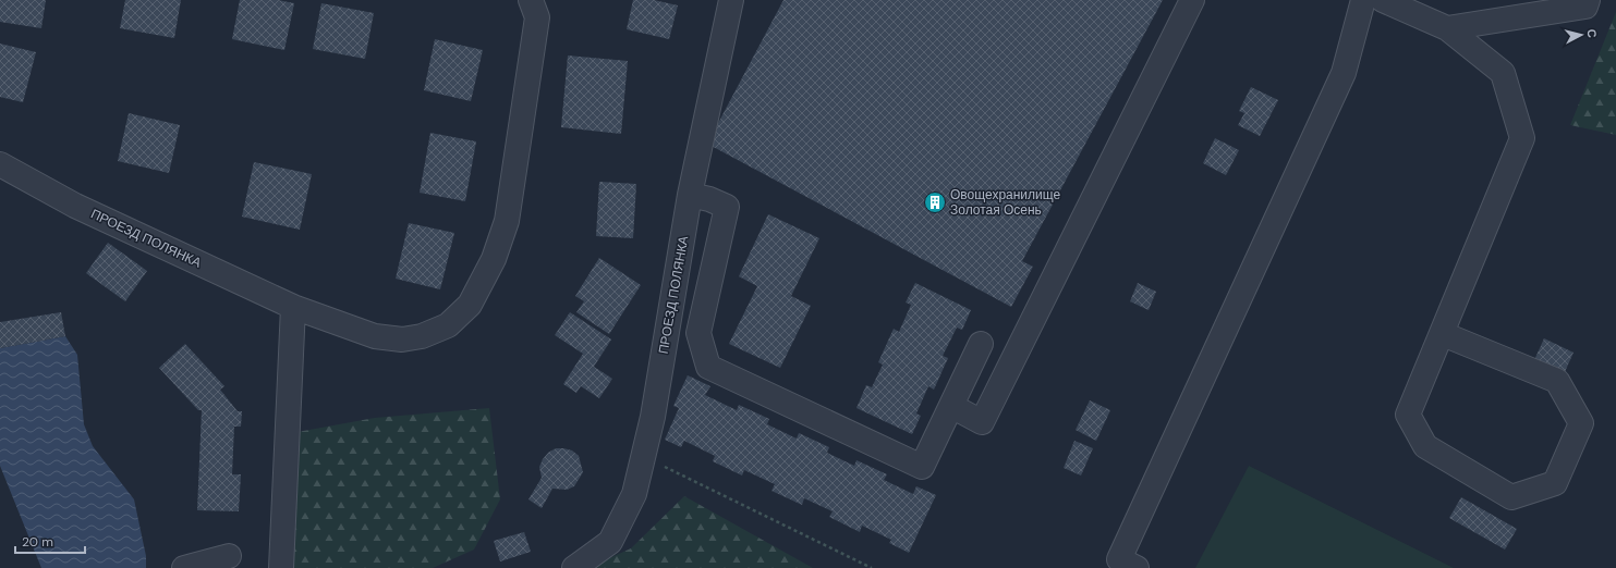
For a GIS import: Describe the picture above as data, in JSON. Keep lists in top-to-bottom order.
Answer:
{
  "streets": {
    "street": ["ПРОЕЗД ПОЛЯНКА"]
  },
  "places": {
    "building": ["Овощехранилище Золотая Осень"]
  },
  "scale_bar": "20 m",
  "north": "right"
}
